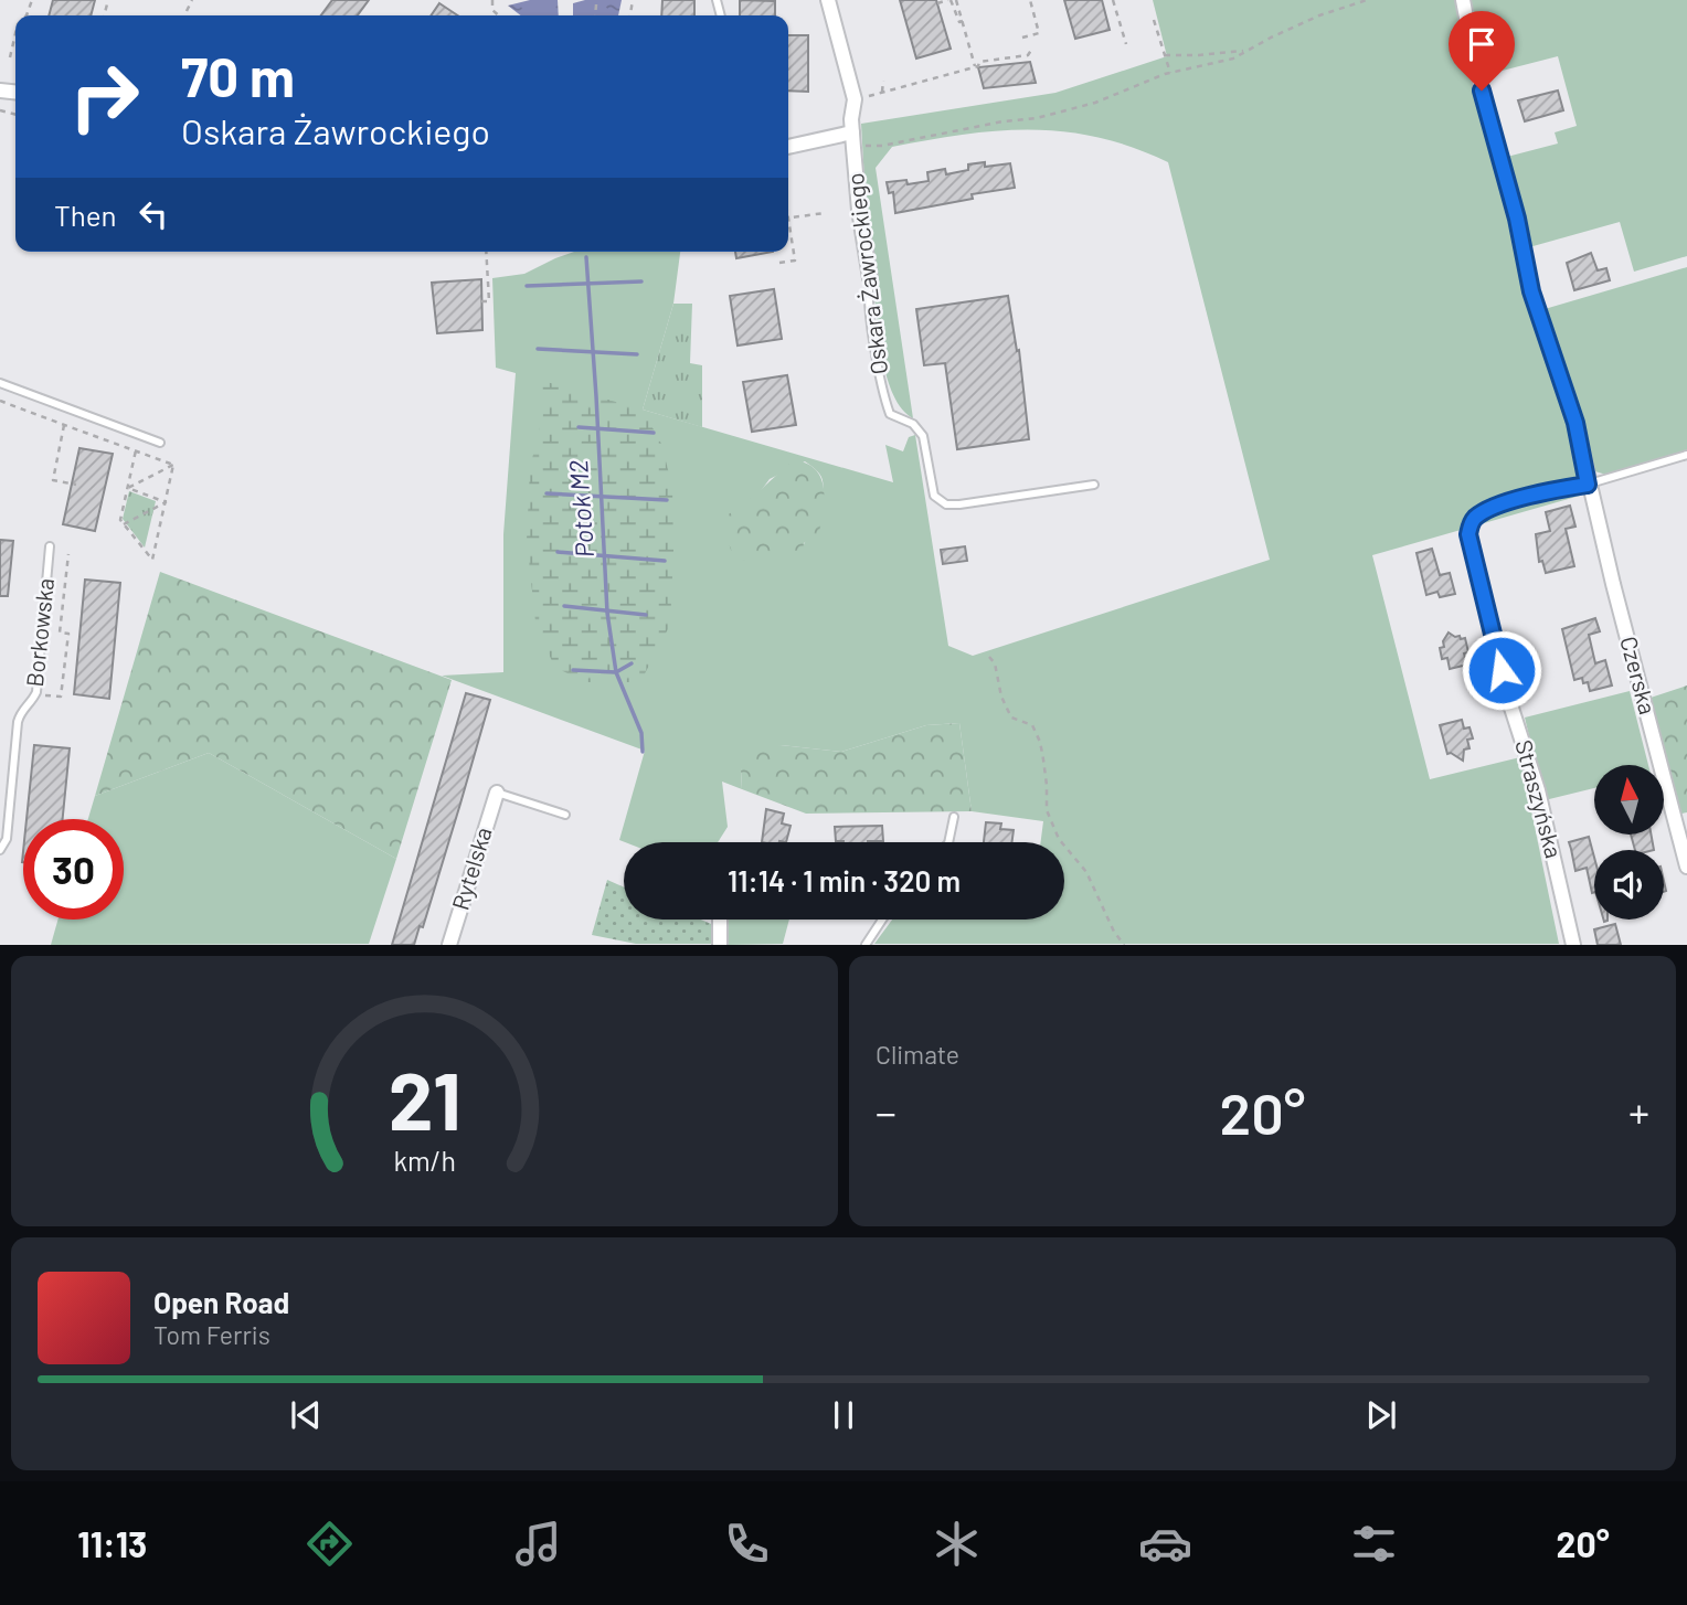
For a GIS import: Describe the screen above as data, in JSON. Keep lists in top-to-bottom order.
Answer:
{
  "streets": {
    "street": [
      "Oskara Żawrockiego",
      "Czerska",
      "Straszyńska",
      "Rytelska"
    ],
    "lane": ["Borkowska"]
  },
  "crossings": [
    ["Czerska", "Straszyńska"]
  ],
  "water": ["Potok M2"],
  "north": "top",
  "page": {
    "turn": ["70 m", "Oskara Żawrockiego"],
    "then": "Then",
    "limit": "30",
    "trip": "11:14 · 1 min · 320 m",
    "tile": "Climate",
    "heat": ["−", "20°", "+"],
    "song": ["Open Road", "Tom Ferris"],
    "tabs": ["11:13", "20°"],
    "gauge": ["21", "km/h"]
  }
}
